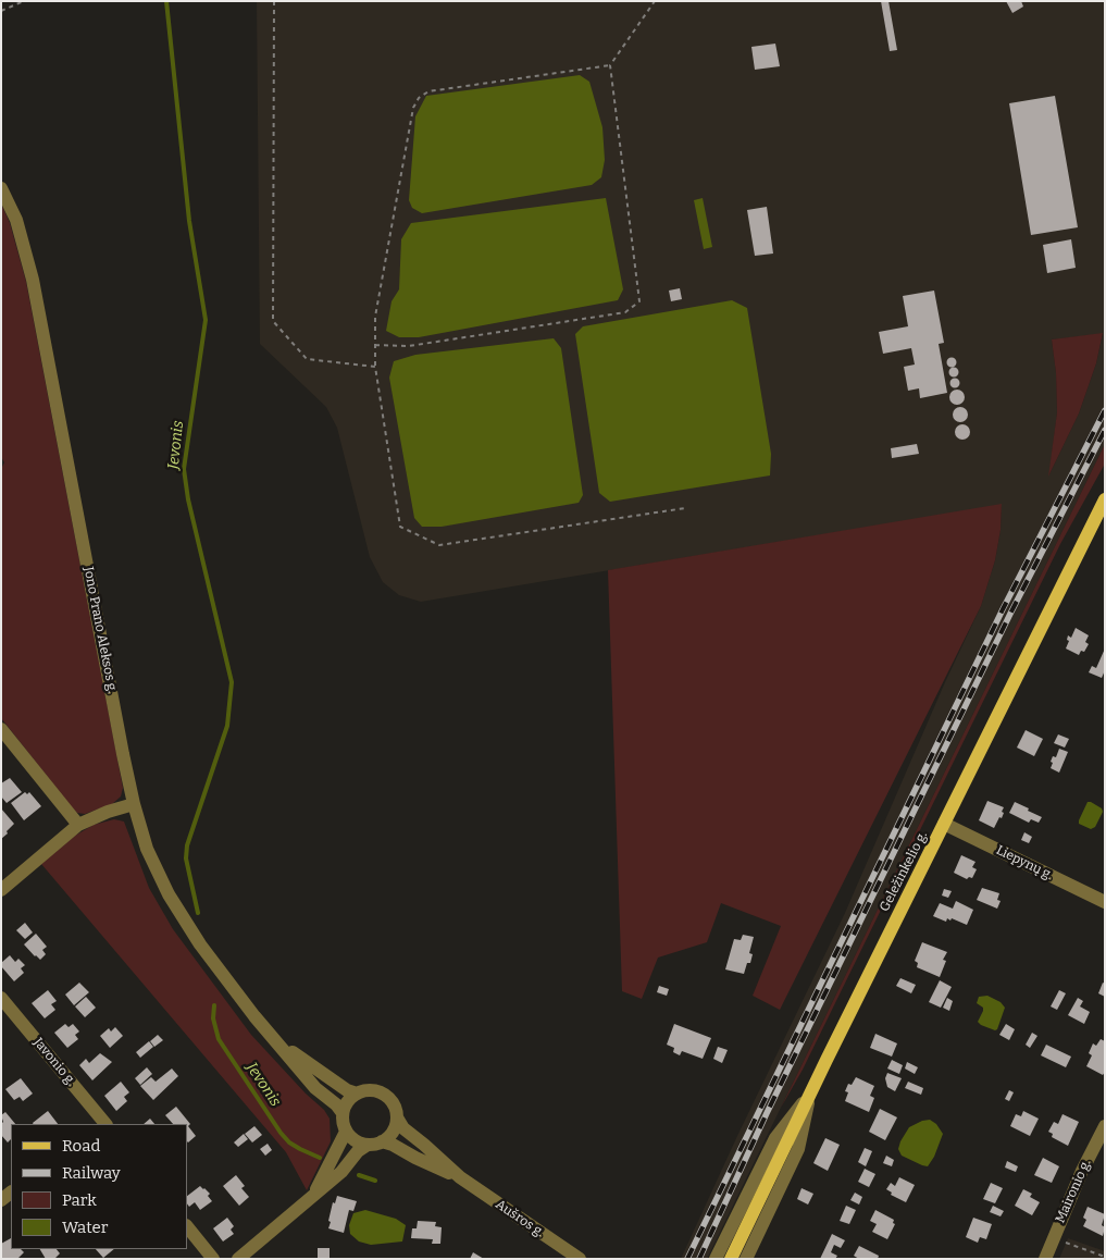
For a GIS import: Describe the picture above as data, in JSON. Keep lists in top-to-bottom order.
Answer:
{
  "streets": {
    "main road": ["Geležinkelio g."],
    "street": [
      "Jono Prano Aleksos g.",
      "Liepynų g.",
      "Javonio g.",
      "Maironio g.",
      "Aušros g."
    ]
  },
  "crossings": [
    ["Jono Prano Aleksos g.", "Aušros g."],
    ["Liepynų g.", "Geležinkelio g."]
  ],
  "water": ["Jevonis"],
  "legend": [
    "Road",
    "Railway",
    "Park",
    "Water"
  ]
}
